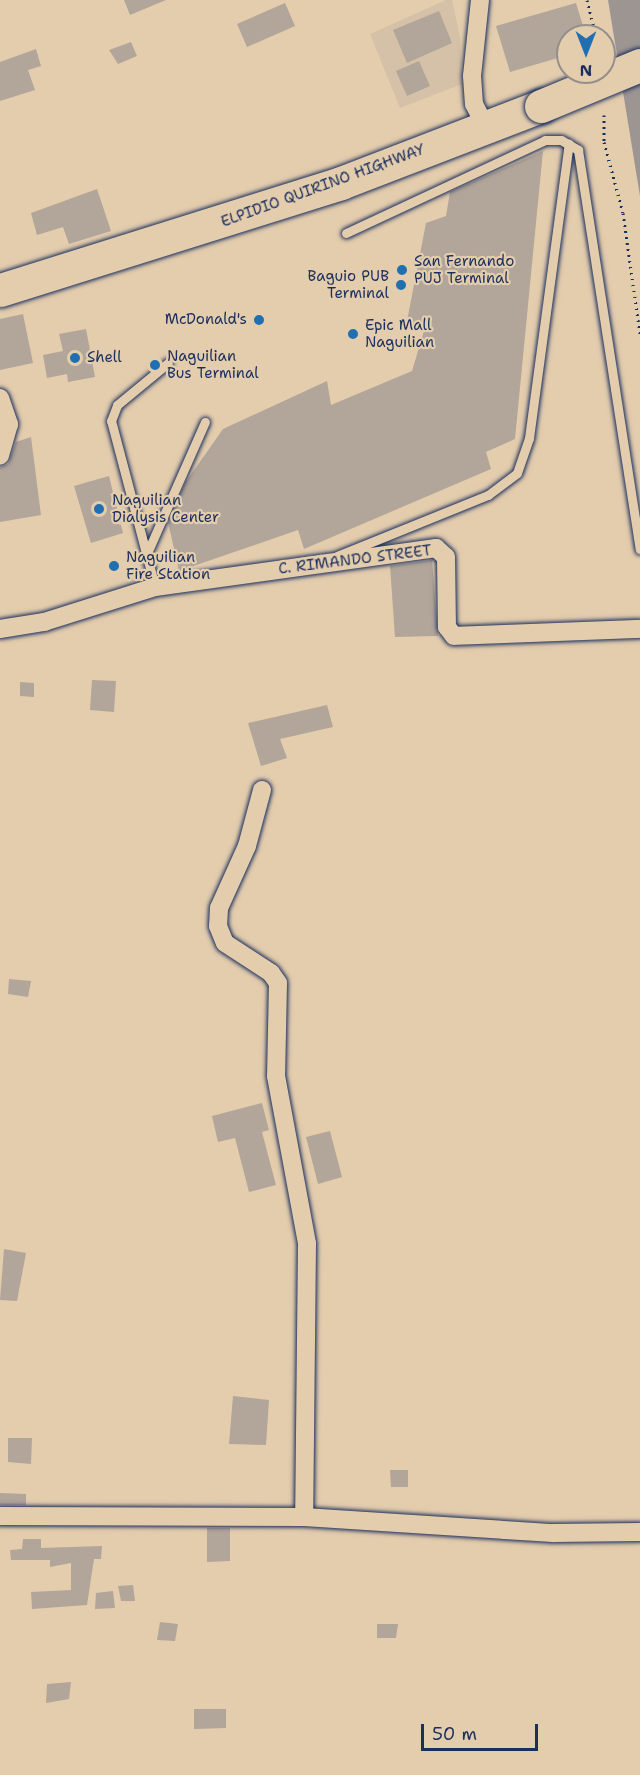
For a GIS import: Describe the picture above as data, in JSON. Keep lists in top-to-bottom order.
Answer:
{
  "streets": {
    "highway": ["ELPIDIO QUIRINO HIGHWAY"],
    "street": ["C. RIMANDO STREET"]
  },
  "places": [
    "San Fernando PUJ Terminal",
    "Baguio PUB Terminal",
    "McDonald's",
    "Epic Mall Naguilian",
    "Shell",
    "Naguilian Bus Terminal",
    "Naguilian Dialysis Center",
    "Naguilian Fire Station"
  ],
  "scale_bar": "50 m",
  "north": "bottom"
}
